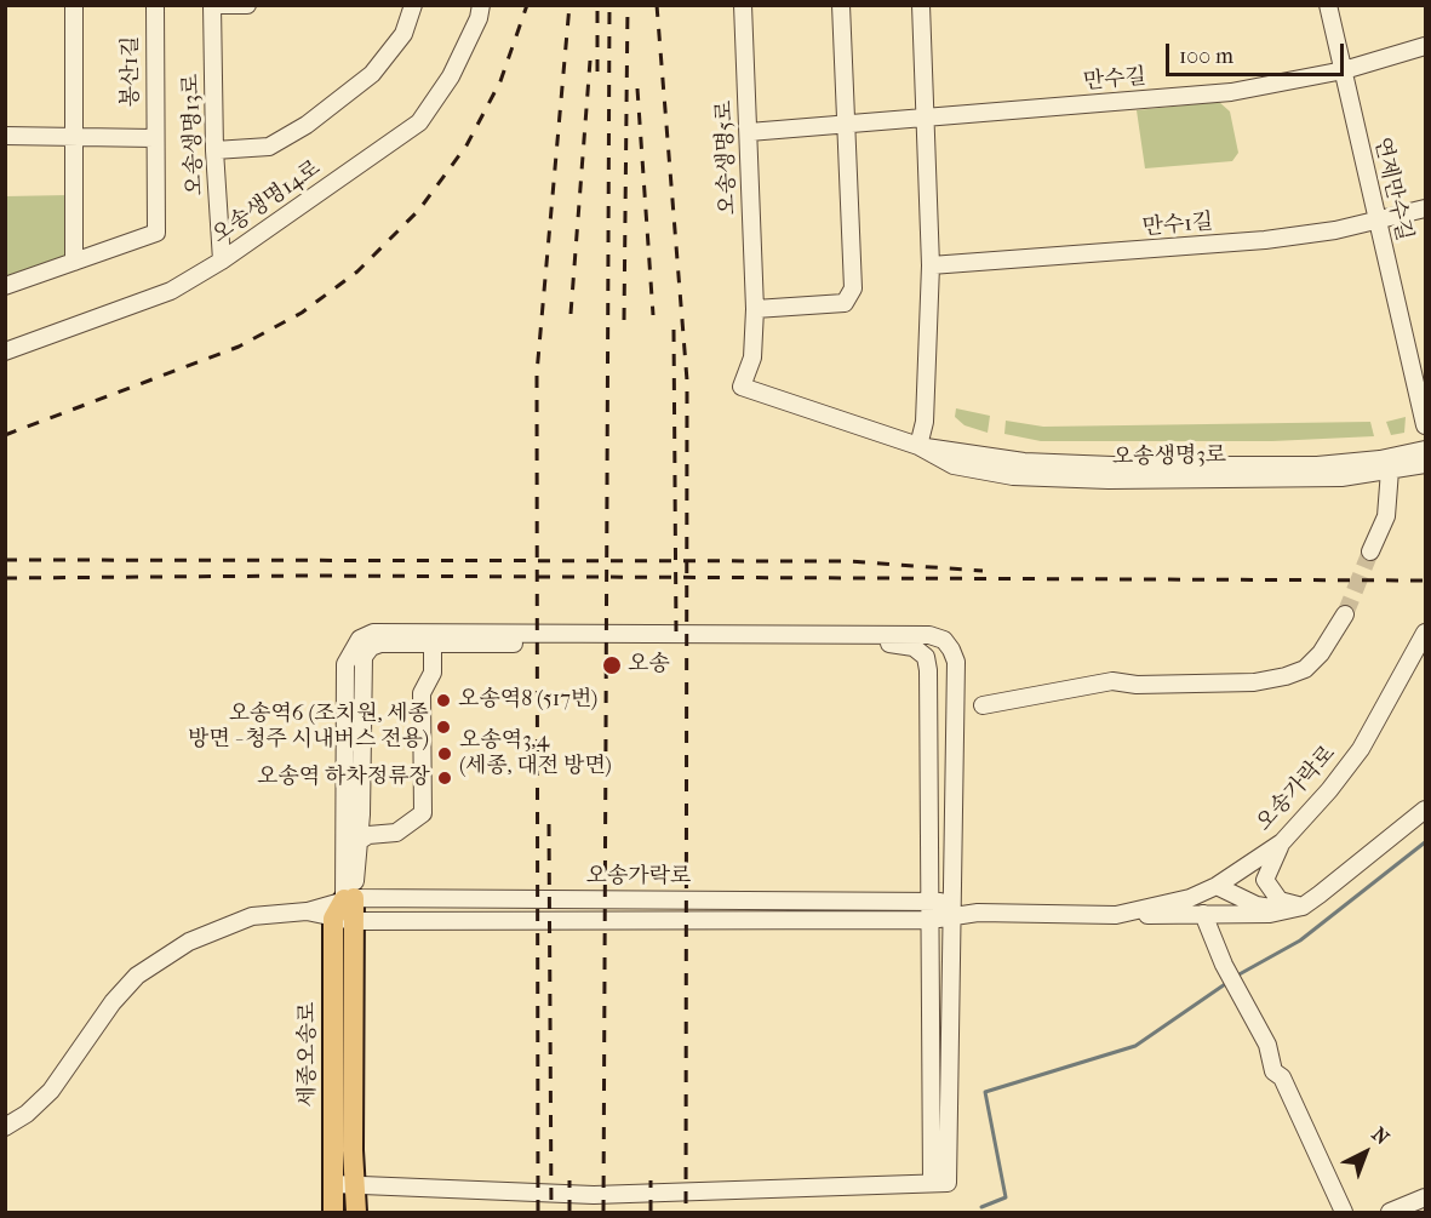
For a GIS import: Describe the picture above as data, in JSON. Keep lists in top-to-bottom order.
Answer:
{
  "streets": {
    "main road": ["세종오송로"],
    "street": [
      "봉산1길",
      "만수길",
      "오송생명13로",
      "오송생명5로",
      "연제만수길",
      "오송생명14로",
      "만수1길",
      "오송생명3로",
      "오송가락로"
    ]
  },
  "crossings": [
    ["만수길", "오송생명5로"],
    ["만수길", "연제만수길"],
    ["오송생명13로", "오송생명14로"],
    ["오송생명5로", "오송생명3로"],
    ["연제만수길", "만수1길"],
    ["오송가락로", "세종오송로"]
  ],
  "places": [
    "오송",
    "오송역8 (517번)",
    "오송역6 (조치원, 세종 방면 - 청주 시내버스 전용)",
    "오송역3,4 (세종, 대전 방면)",
    "오송역 하차정류장"
  ],
  "scale_bar": "100 m",
  "north": "top right"
}
